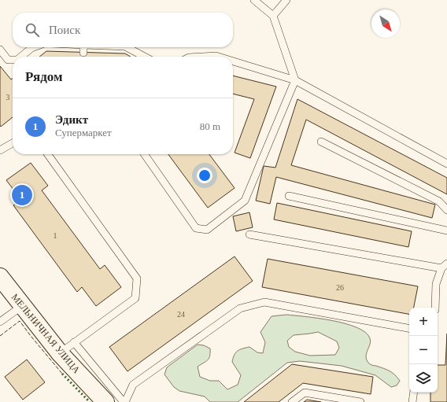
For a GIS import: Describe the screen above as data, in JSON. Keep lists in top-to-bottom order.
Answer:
{
  "streets": {
    "main road": ["МЕЛЬНИЧНАЯ УЛИЦА"]
  },
  "house_numbers": [
    "3",
    "1",
    "26",
    "24"
  ],
  "north": "bottom right",
  "page": {
    "search": "Поиск",
    "heading": "Рядом",
    "list": [
      {
        "mark": "1",
        "name": "Эдикт",
        "note": "Супермаркет",
        "value": "80 m"
      }
    ],
    "pins": "1",
    "map_buttons": ["+", "−"]
  }
}
